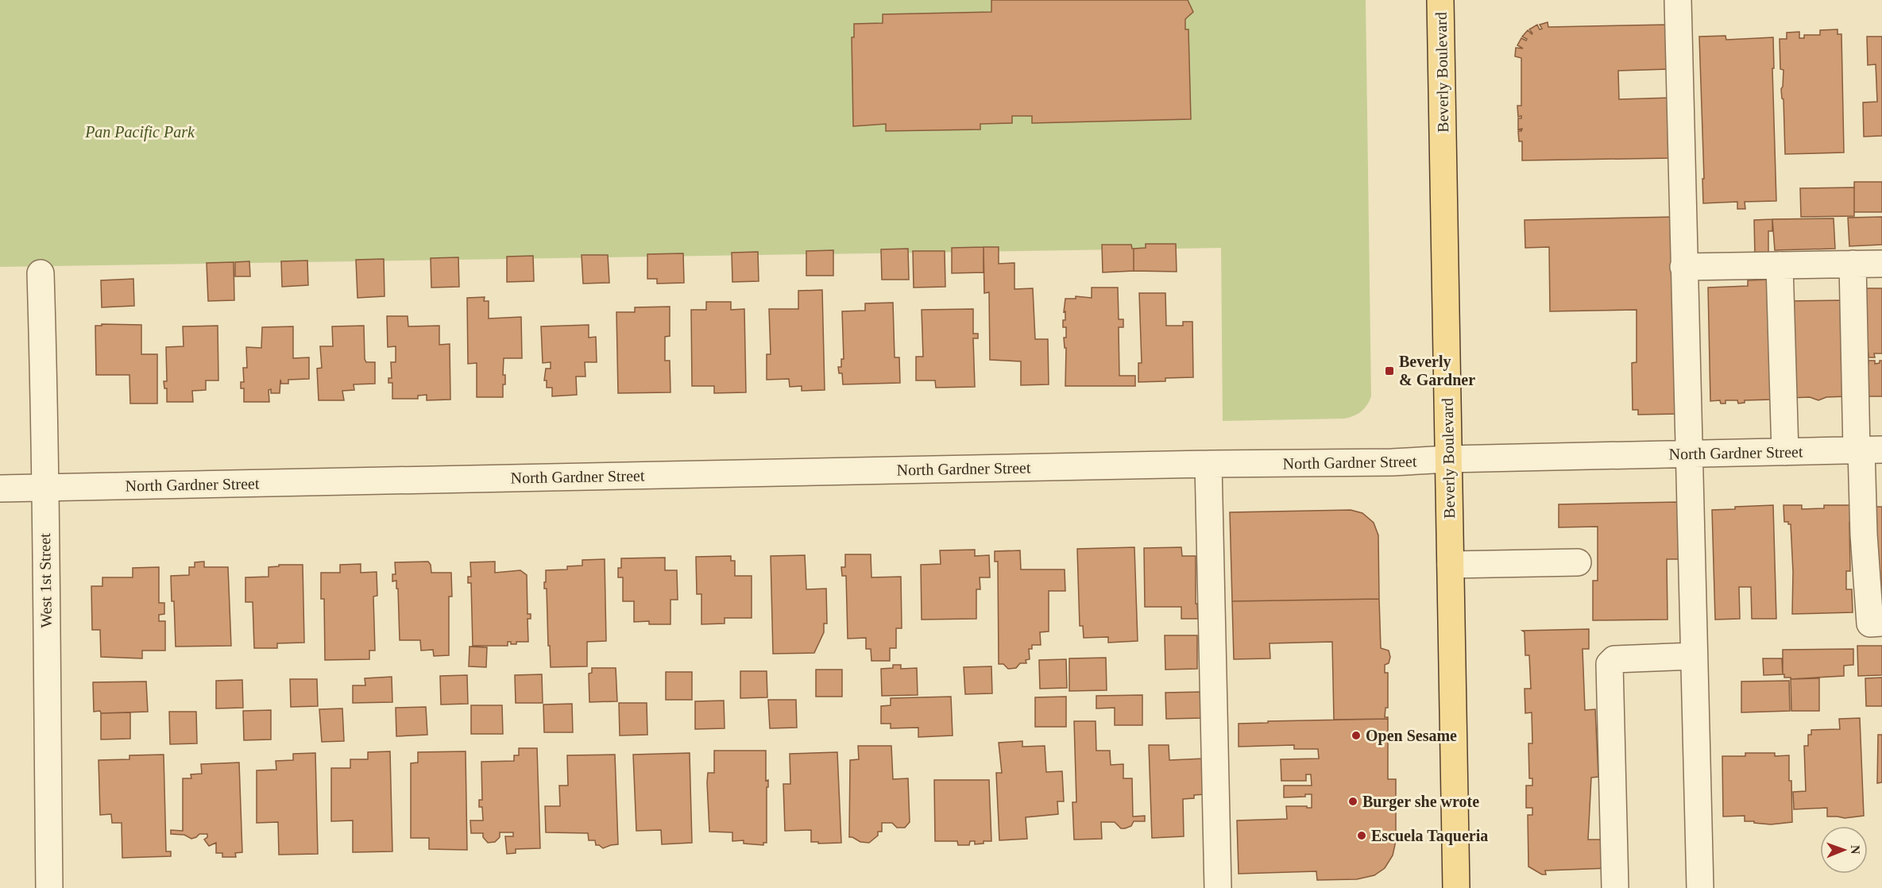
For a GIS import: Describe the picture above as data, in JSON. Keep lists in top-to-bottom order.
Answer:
{
  "streets": {
    "main road": ["Beverly Boulevard"],
    "street": ["North Gardner Street", "West 1st Street"]
  },
  "crossings": [
    ["Beverly Boulevard", "North Gardner Street"],
    ["North Gardner Street", "West 1st Street"]
  ],
  "parks": ["Pan Pacific Park"],
  "places": {
    "transit": ["Beverly & Gardner"],
    "other": ["Open Sesame", "Burger she wrote", "Escuela Taqueria"]
  },
  "north": "right"
}
